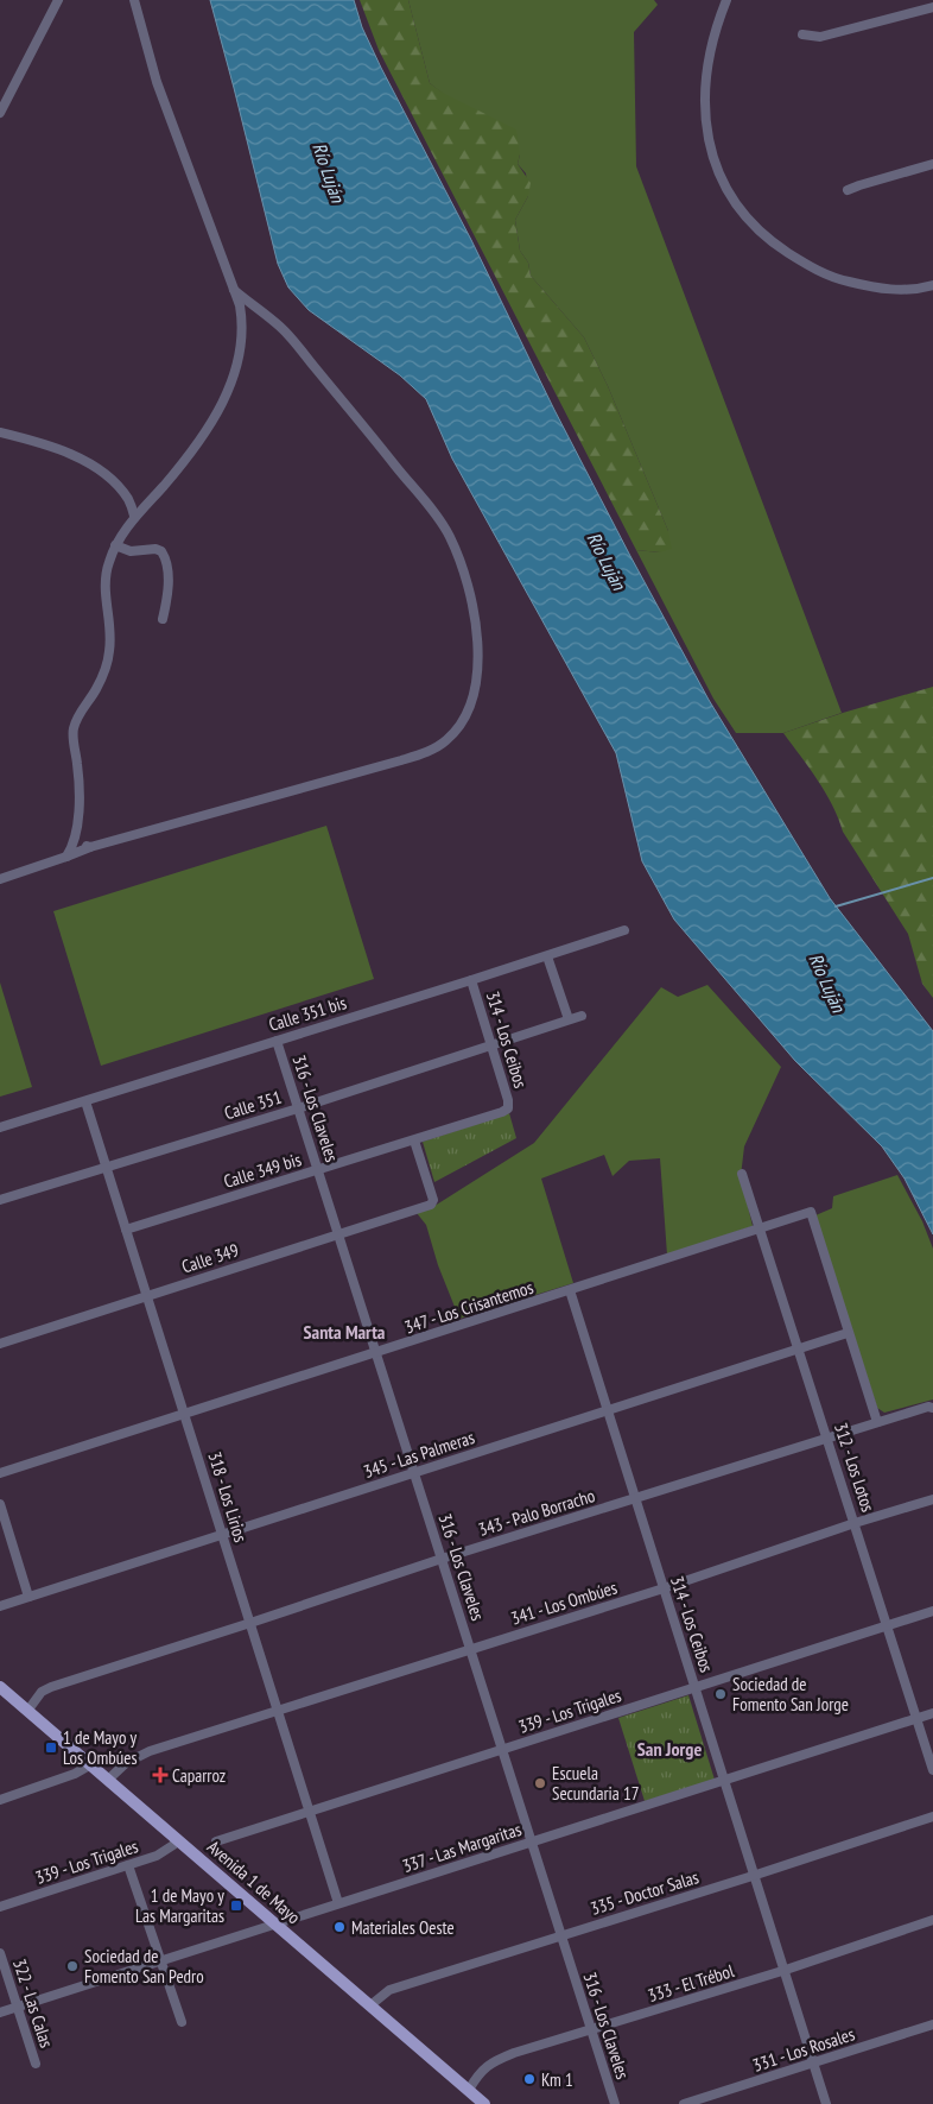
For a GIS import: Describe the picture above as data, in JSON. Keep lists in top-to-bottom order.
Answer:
{
  "streets": {
    "main road": ["Avenida 1 de Mayo"],
    "street": [
      "Calle 351 bis",
      "314 - Los Ceibos",
      "Calle 351",
      "316 - Los Claveles",
      "Calle 349 bis",
      "Calle 349",
      "347 - Los Crisantemos",
      "345 - Las Palmeras",
      "312 - Los Lotos",
      "318 - Los Lirios",
      "343 - Palo Borracho",
      "341 - Los Ombúes",
      "339 - Los Trigales",
      "337 - Las Margaritas",
      "335 - Doctor Salas",
      "333 - El Trébol",
      "322 - Las Calas",
      "331 - Los Rosales"
    ]
  },
  "crossings": [
    ["Calle 351 bis", "314 - Los Ceibos"],
    ["Calle 351 bis", "316 - Los Claveles"],
    ["Calle 351 bis", "318 - Los Lirios"],
    ["314 - Los Ceibos", "Calle 351"],
    ["314 - Los Ceibos", "Calle 349 bis"],
    ["314 - Los Ceibos", "347 - Los Crisantemos"],
    ["314 - Los Ceibos", "345 - Las Palmeras"],
    ["314 - Los Ceibos", "343 - Palo Borracho"],
    ["314 - Los Ceibos", "341 - Los Ombúes"],
    ["314 - Los Ceibos", "339 - Los Trigales"],
    ["314 - Los Ceibos", "337 - Las Margaritas"],
    ["314 - Los Ceibos", "335 - Doctor Salas"],
    ["314 - Los Ceibos", "333 - El Trébol"],
    ["314 - Los Ceibos", "331 - Los Rosales"],
    ["Calle 351", "316 - Los Claveles"],
    ["Calle 351", "318 - Los Lirios"],
    ["316 - Los Claveles", "Calle 349 bis"],
    ["316 - Los Claveles", "Calle 349"],
    ["316 - Los Claveles", "347 - Los Crisantemos"],
    ["316 - Los Claveles", "345 - Las Palmeras"],
    ["316 - Los Claveles", "343 - Palo Borracho"],
    ["316 - Los Claveles", "341 - Los Ombúes"],
    ["316 - Los Claveles", "339 - Los Trigales"],
    ["316 - Los Claveles", "337 - Las Margaritas"],
    ["316 - Los Claveles", "335 - Doctor Salas"],
    ["316 - Los Claveles", "333 - El Trébol"],
    ["Calle 349 bis", "Calle 349"],
    ["Calle 349 bis", "318 - Los Lirios"],
    ["Calle 349", "318 - Los Lirios"],
    ["347 - Los Crisantemos", "345 - Las Palmeras"],
    ["347 - Los Crisantemos", "312 - Los Lotos"],
    ["347 - Los Crisantemos", "318 - Los Lirios"],
    ["345 - Las Palmeras", "312 - Los Lotos"],
    ["345 - Las Palmeras", "318 - Los Lirios"],
    ["312 - Los Lotos", "343 - Palo Borracho"],
    ["312 - Los Lotos", "341 - Los Ombúes"],
    ["312 - Los Lotos", "339 - Los Trigales"],
    ["312 - Los Lotos", "337 - Las Margaritas"],
    ["318 - Los Lirios", "343 - Palo Borracho"],
    ["318 - Los Lirios", "341 - Los Ombúes"],
    ["318 - Los Lirios", "339 - Los Trigales"],
    ["318 - Los Lirios", "337 - Las Margaritas"],
    ["343 - Palo Borracho", "Avenida 1 de Mayo"],
    ["341 - Los Ombúes", "Avenida 1 de Mayo"],
    ["339 - Los Trigales", "Avenida 1 de Mayo"],
    ["337 - Las Margaritas", "Avenida 1 de Mayo"],
    ["337 - Las Margaritas", "322 - Las Calas"],
    ["Avenida 1 de Mayo", "335 - Doctor Salas"],
    ["Avenida 1 de Mayo", "333 - El Trébol"]
  ],
  "districts": ["Santa Marta", "San Jorge"],
  "water": ["Río Luján"],
  "places": {
    "other": [
      "Sociedad de Fomento San Jorge",
      "Escuela Secundaria 17",
      "Materiales Oeste",
      "Sociedad de Fomento San Pedro",
      "Km 1"
    ],
    "transit": ["1 de Mayo y Los Ombúes", "1 de Mayo y Las Margaritas"],
    "health": ["Caparroz"]
  }
}
